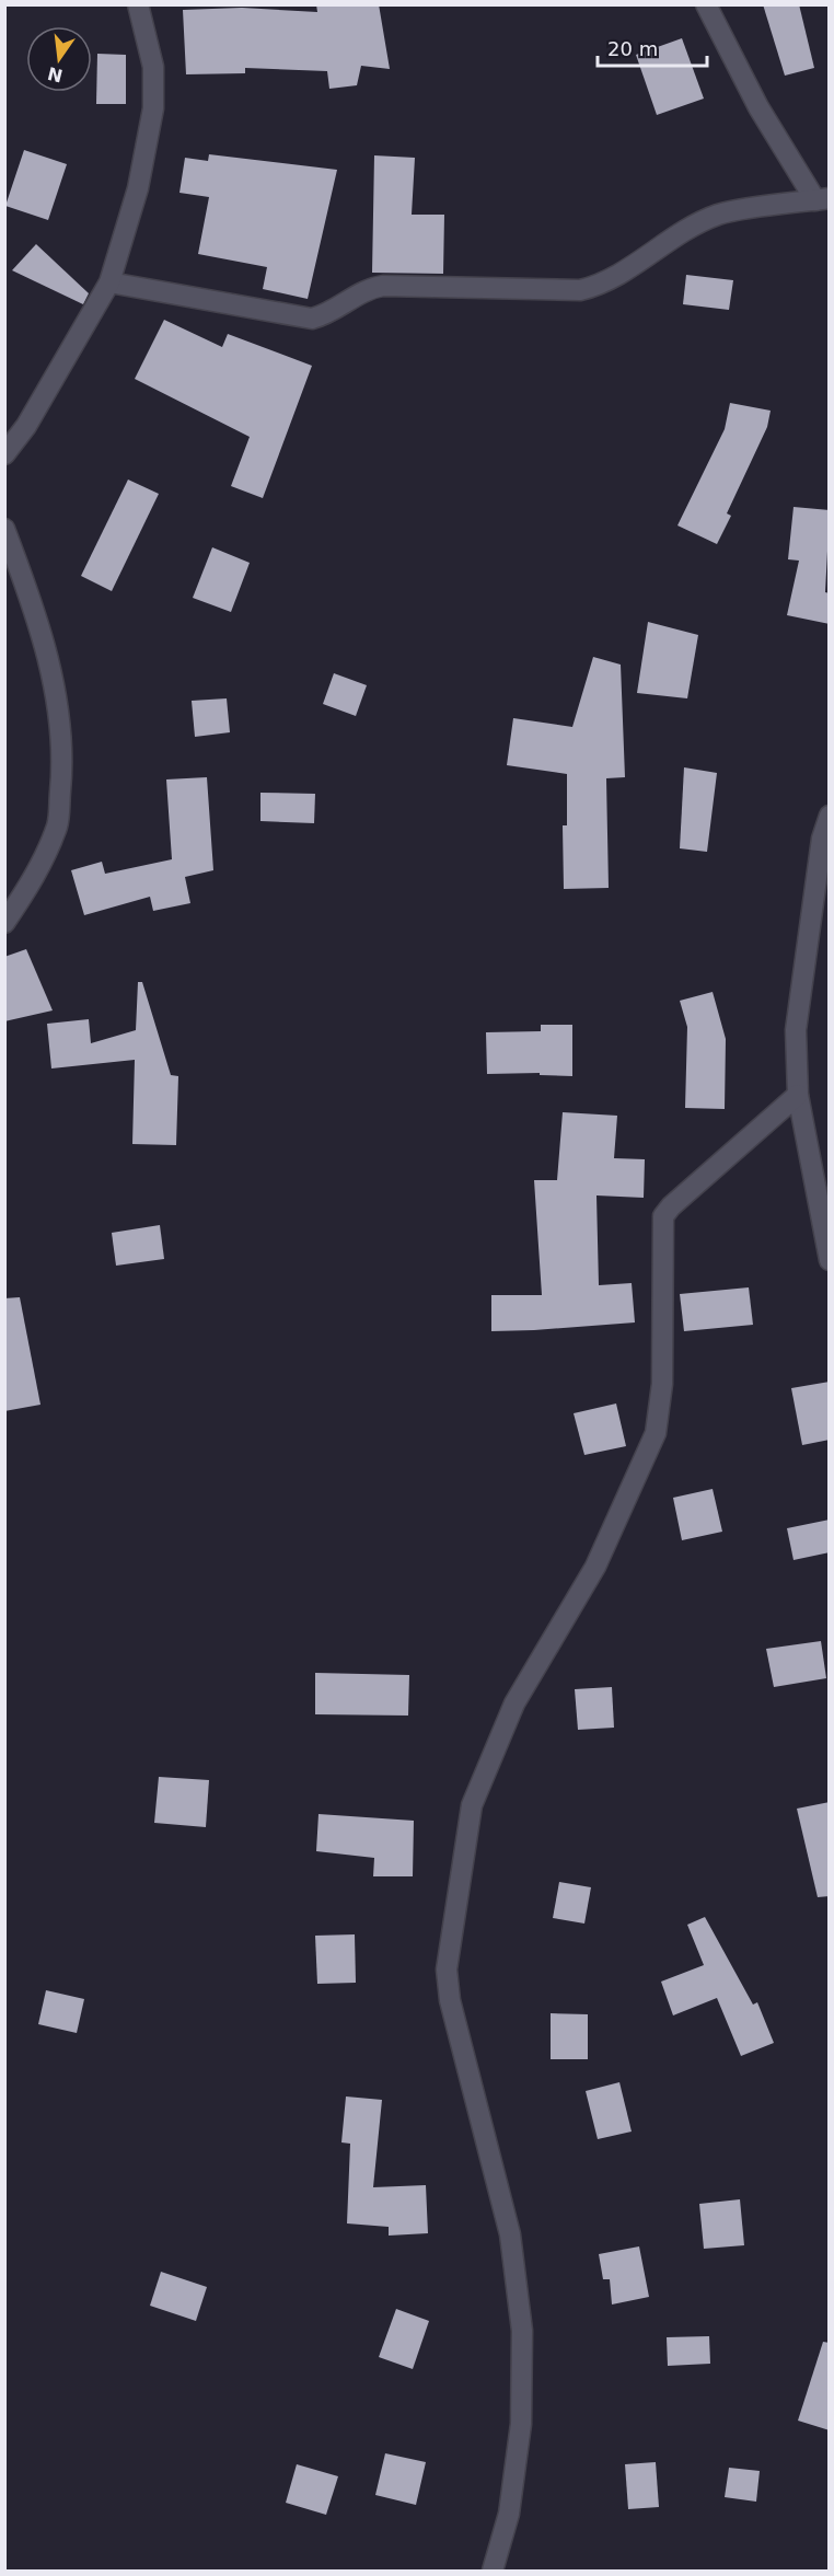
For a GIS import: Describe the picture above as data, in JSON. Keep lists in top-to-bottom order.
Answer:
{
  "scale_bar": "20 m",
  "north": "bottom"
}
